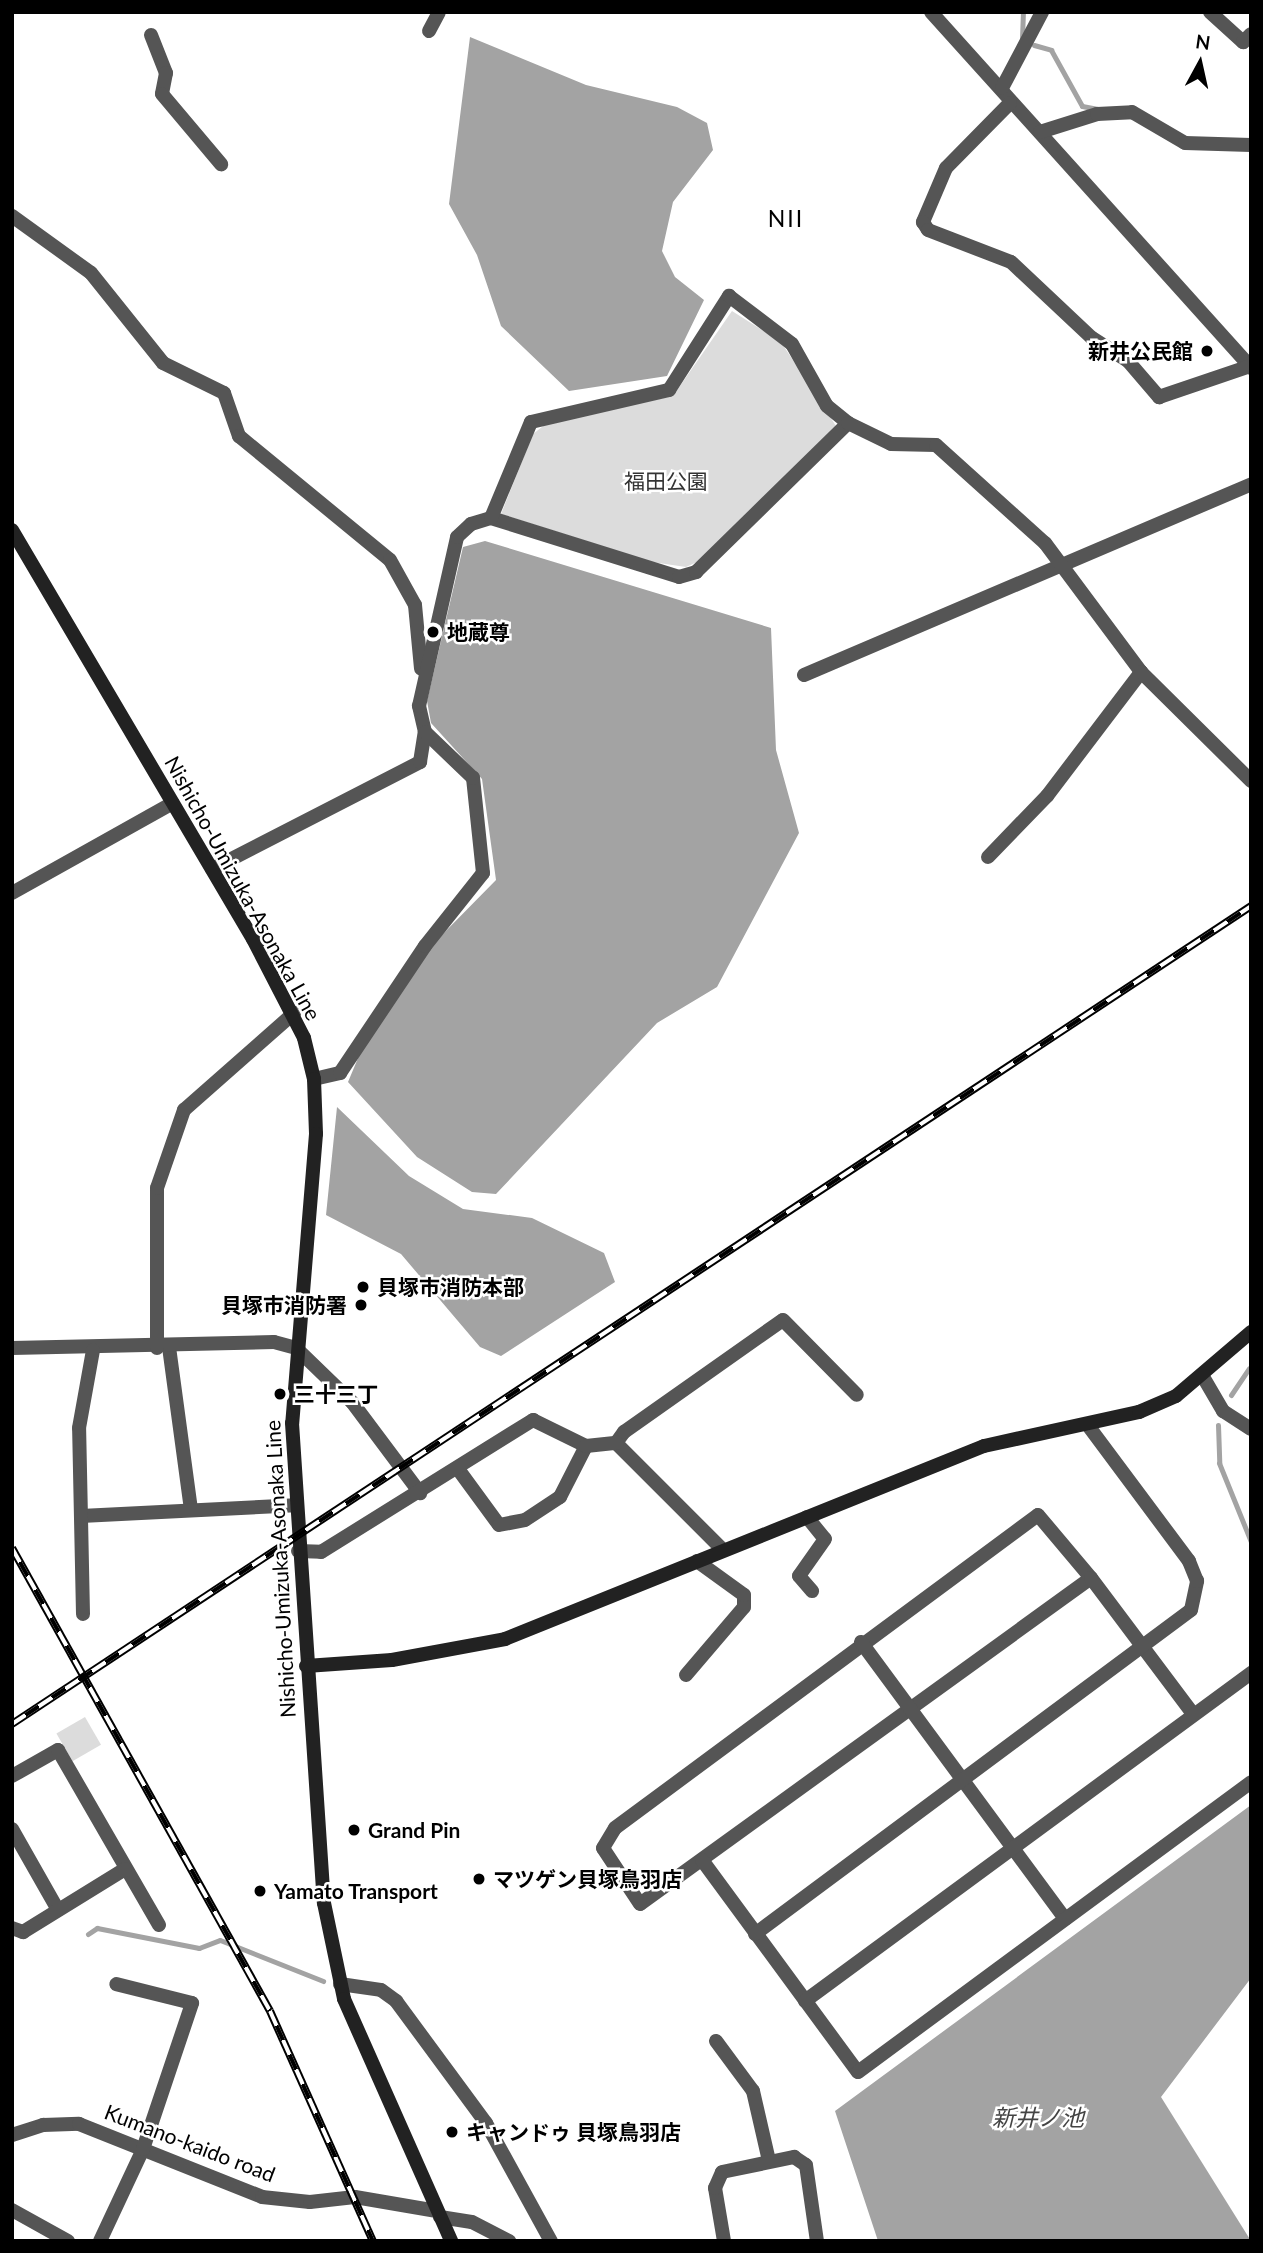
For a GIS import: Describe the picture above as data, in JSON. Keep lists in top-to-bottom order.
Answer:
{
  "streets": {
    "street": ["Nishicho-Umizuka-Asonaka Line", "Kumano-kaido road"]
  },
  "crossings": [
    ["Nishicho-Umizuka-Asonaka Line", "Kumano-kaido road"]
  ],
  "districts": ["NII"],
  "water": ["新井ノ池"],
  "parks": ["福田公園"],
  "places": [
    "新井公民館",
    "地蔵尊",
    "貝塚市消防本部",
    "貝塚市消防署",
    "三十三丁",
    "Grand Pin",
    "マツゲン貝塚鳥羽店",
    "Yamato Transport",
    "キャンドゥ 貝塚鳥羽店"
  ],
  "north": "top"
}
